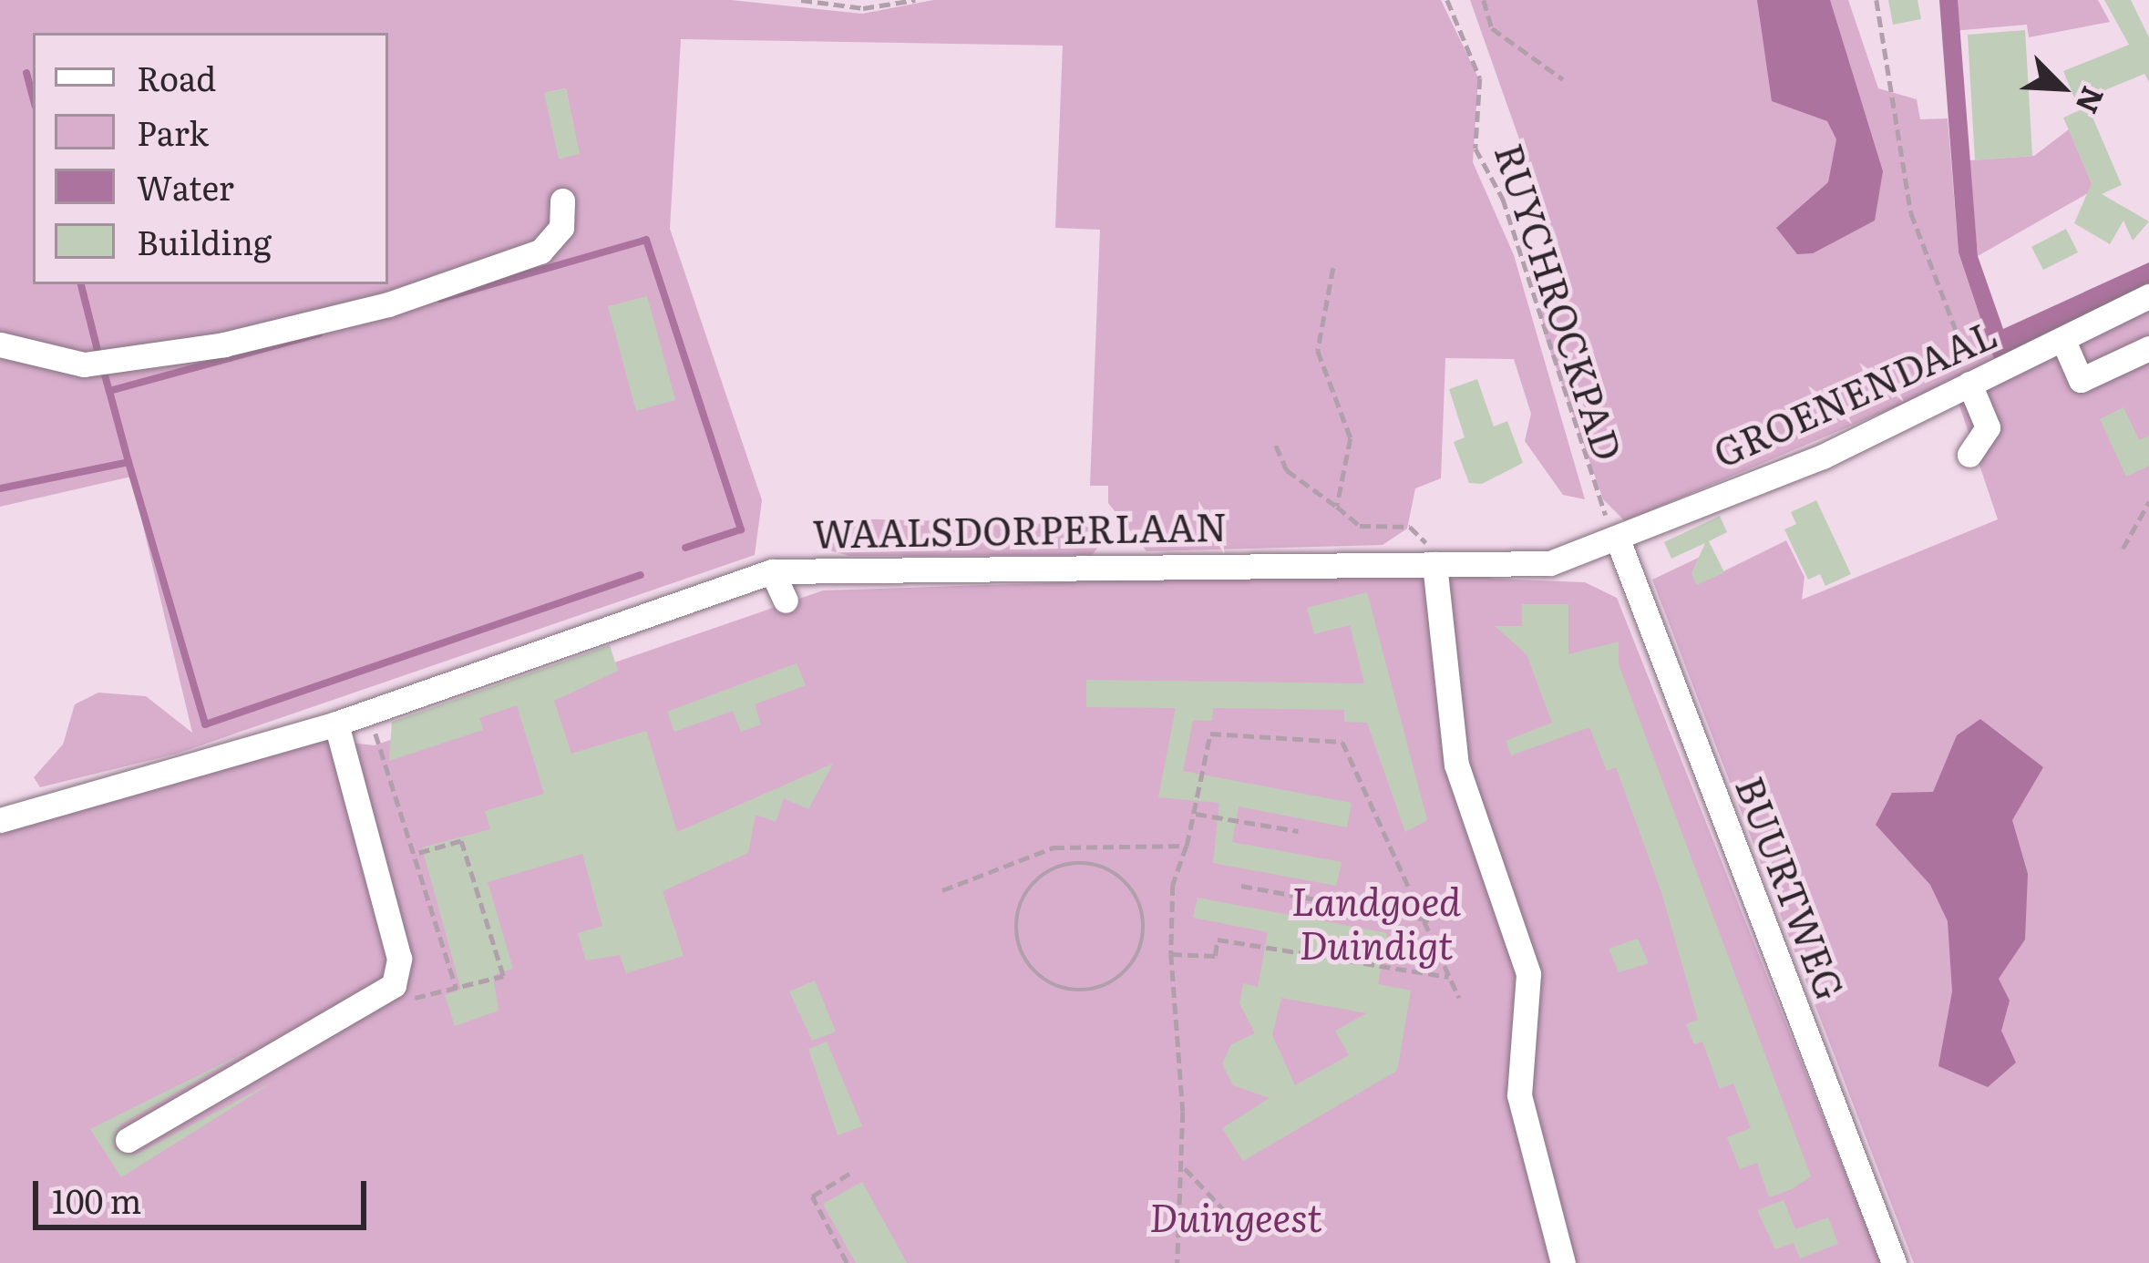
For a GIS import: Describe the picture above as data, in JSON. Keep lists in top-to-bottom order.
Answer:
{
  "streets": {
    "street": ["GROENENDAAL", "WAALSDORPERLAAN", "BUURTWEG"],
    "path": ["RUYCHROCKPAD"]
  },
  "crossings": [
    ["GROENENDAAL", "WAALSDORPERLAAN"],
    ["GROENENDAAL", "BUURTWEG"],
    ["WAALSDORPERLAAN", "BUURTWEG"]
  ],
  "parks": ["Landgoed Duindigt", "Duingeest"],
  "legend": [
    "Road",
    "Park",
    "Water",
    "Building"
  ],
  "scale_bar": "100 m",
  "north": "bottom right"
}
